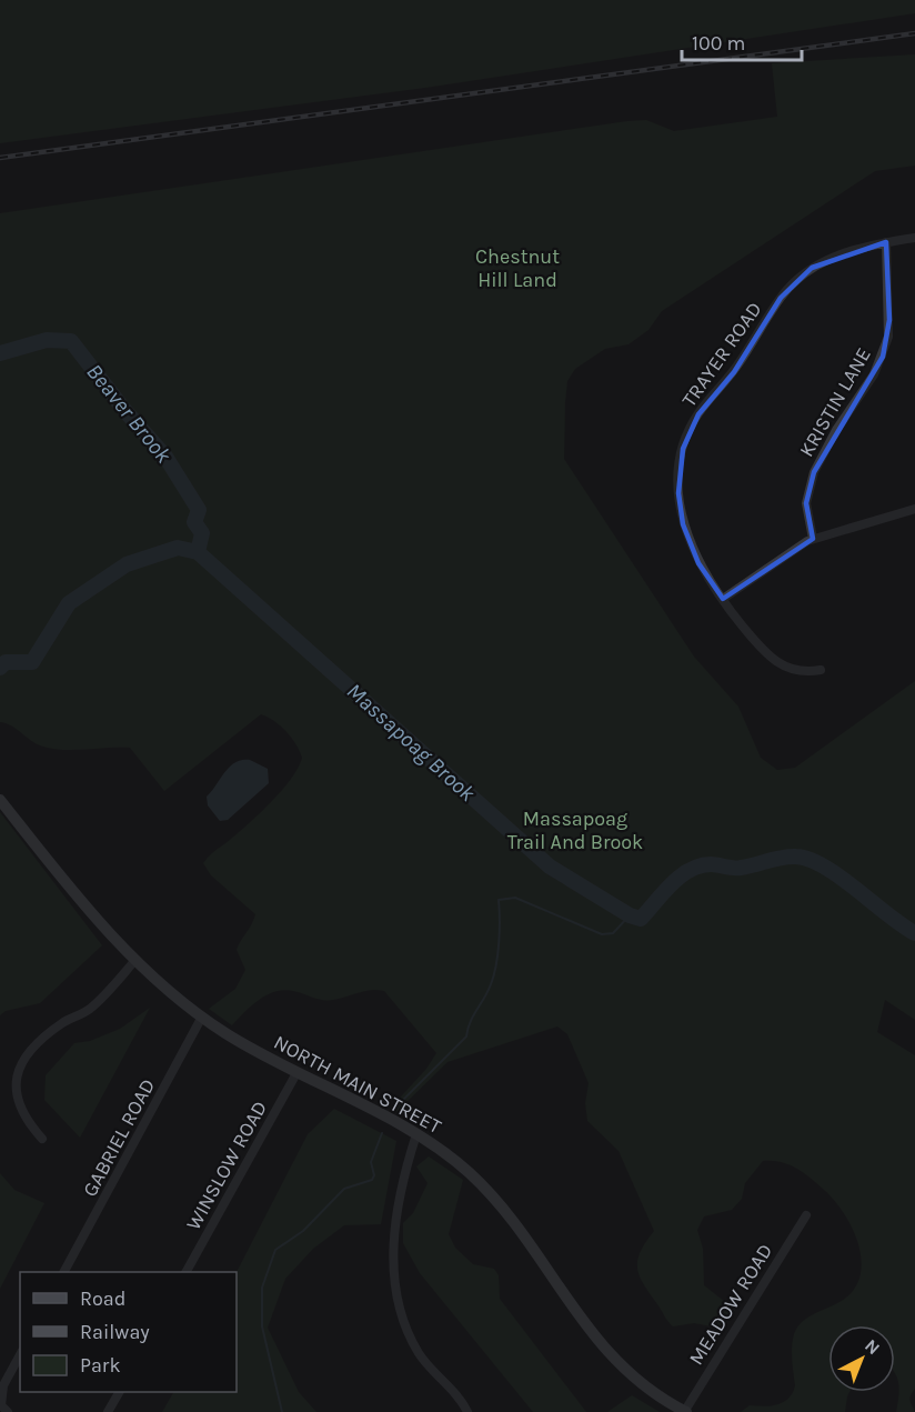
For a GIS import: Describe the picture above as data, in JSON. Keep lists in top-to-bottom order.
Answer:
{
  "streets": {
    "main road": ["NORTH MAIN STREET"],
    "street": [
      "TRAYER ROAD",
      "KRISTIN LANE",
      "GABRIEL ROAD",
      "WINSLOW ROAD",
      "MEADOW ROAD"
    ]
  },
  "crossings": [
    ["TRAYER ROAD", "KRISTIN LANE"],
    ["NORTH MAIN STREET", "GABRIEL ROAD"],
    ["NORTH MAIN STREET", "WINSLOW ROAD"],
    ["NORTH MAIN STREET", "MEADOW ROAD"]
  ],
  "water": ["Beaver Brook", "Massapoag Brook"],
  "parks": ["Chestnut Hill Land", "Massapoag Trail And Brook"],
  "legend": ["Road", "Railway", "Park"],
  "scale_bar": "100 m",
  "north": "top right"
}
